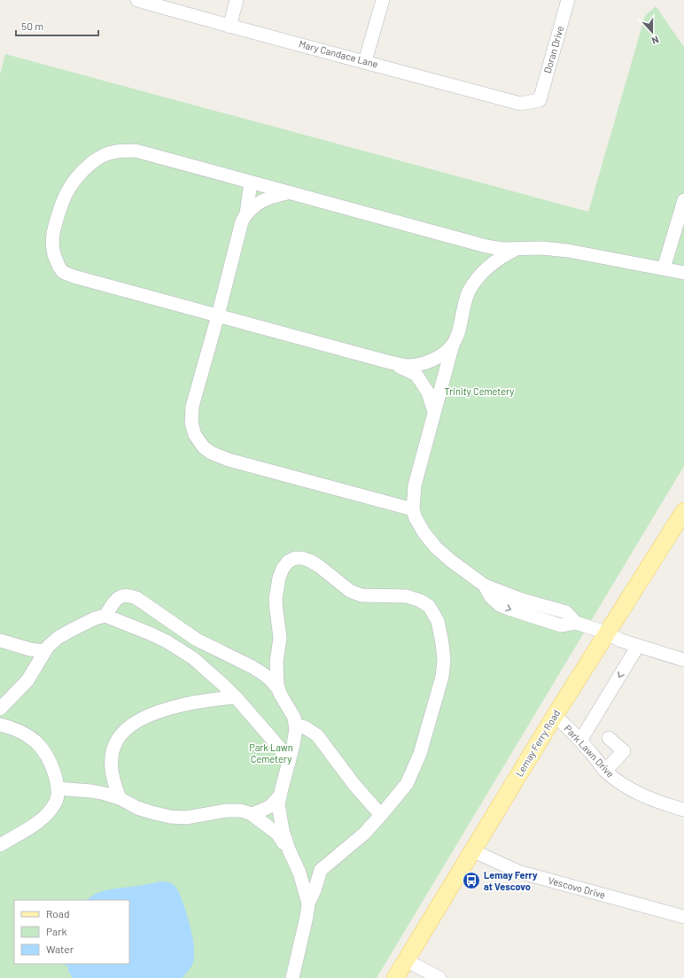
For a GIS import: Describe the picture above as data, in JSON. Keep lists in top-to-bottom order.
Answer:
{
  "streets": {
    "main road": ["Lemay Ferry Road"],
    "street": [
      "Doran Drive",
      "Mary Candace Lane",
      "Park Lawn Drive",
      "Vescovo Drive"
    ]
  },
  "crossings": [
    ["Doran Drive", "Mary Candace Lane"],
    ["Lemay Ferry Road", "Park Lawn Drive"],
    ["Lemay Ferry Road", "Vescovo Drive"]
  ],
  "parks": ["Trinity Cemetery", "Park Lawn Cemetery"],
  "places": {
    "bus stop": ["Lemay Ferry at Vescovo"]
  },
  "legend": ["Road", "Park", "Water"],
  "scale_bar": "50 m",
  "north": "bottom"
}
